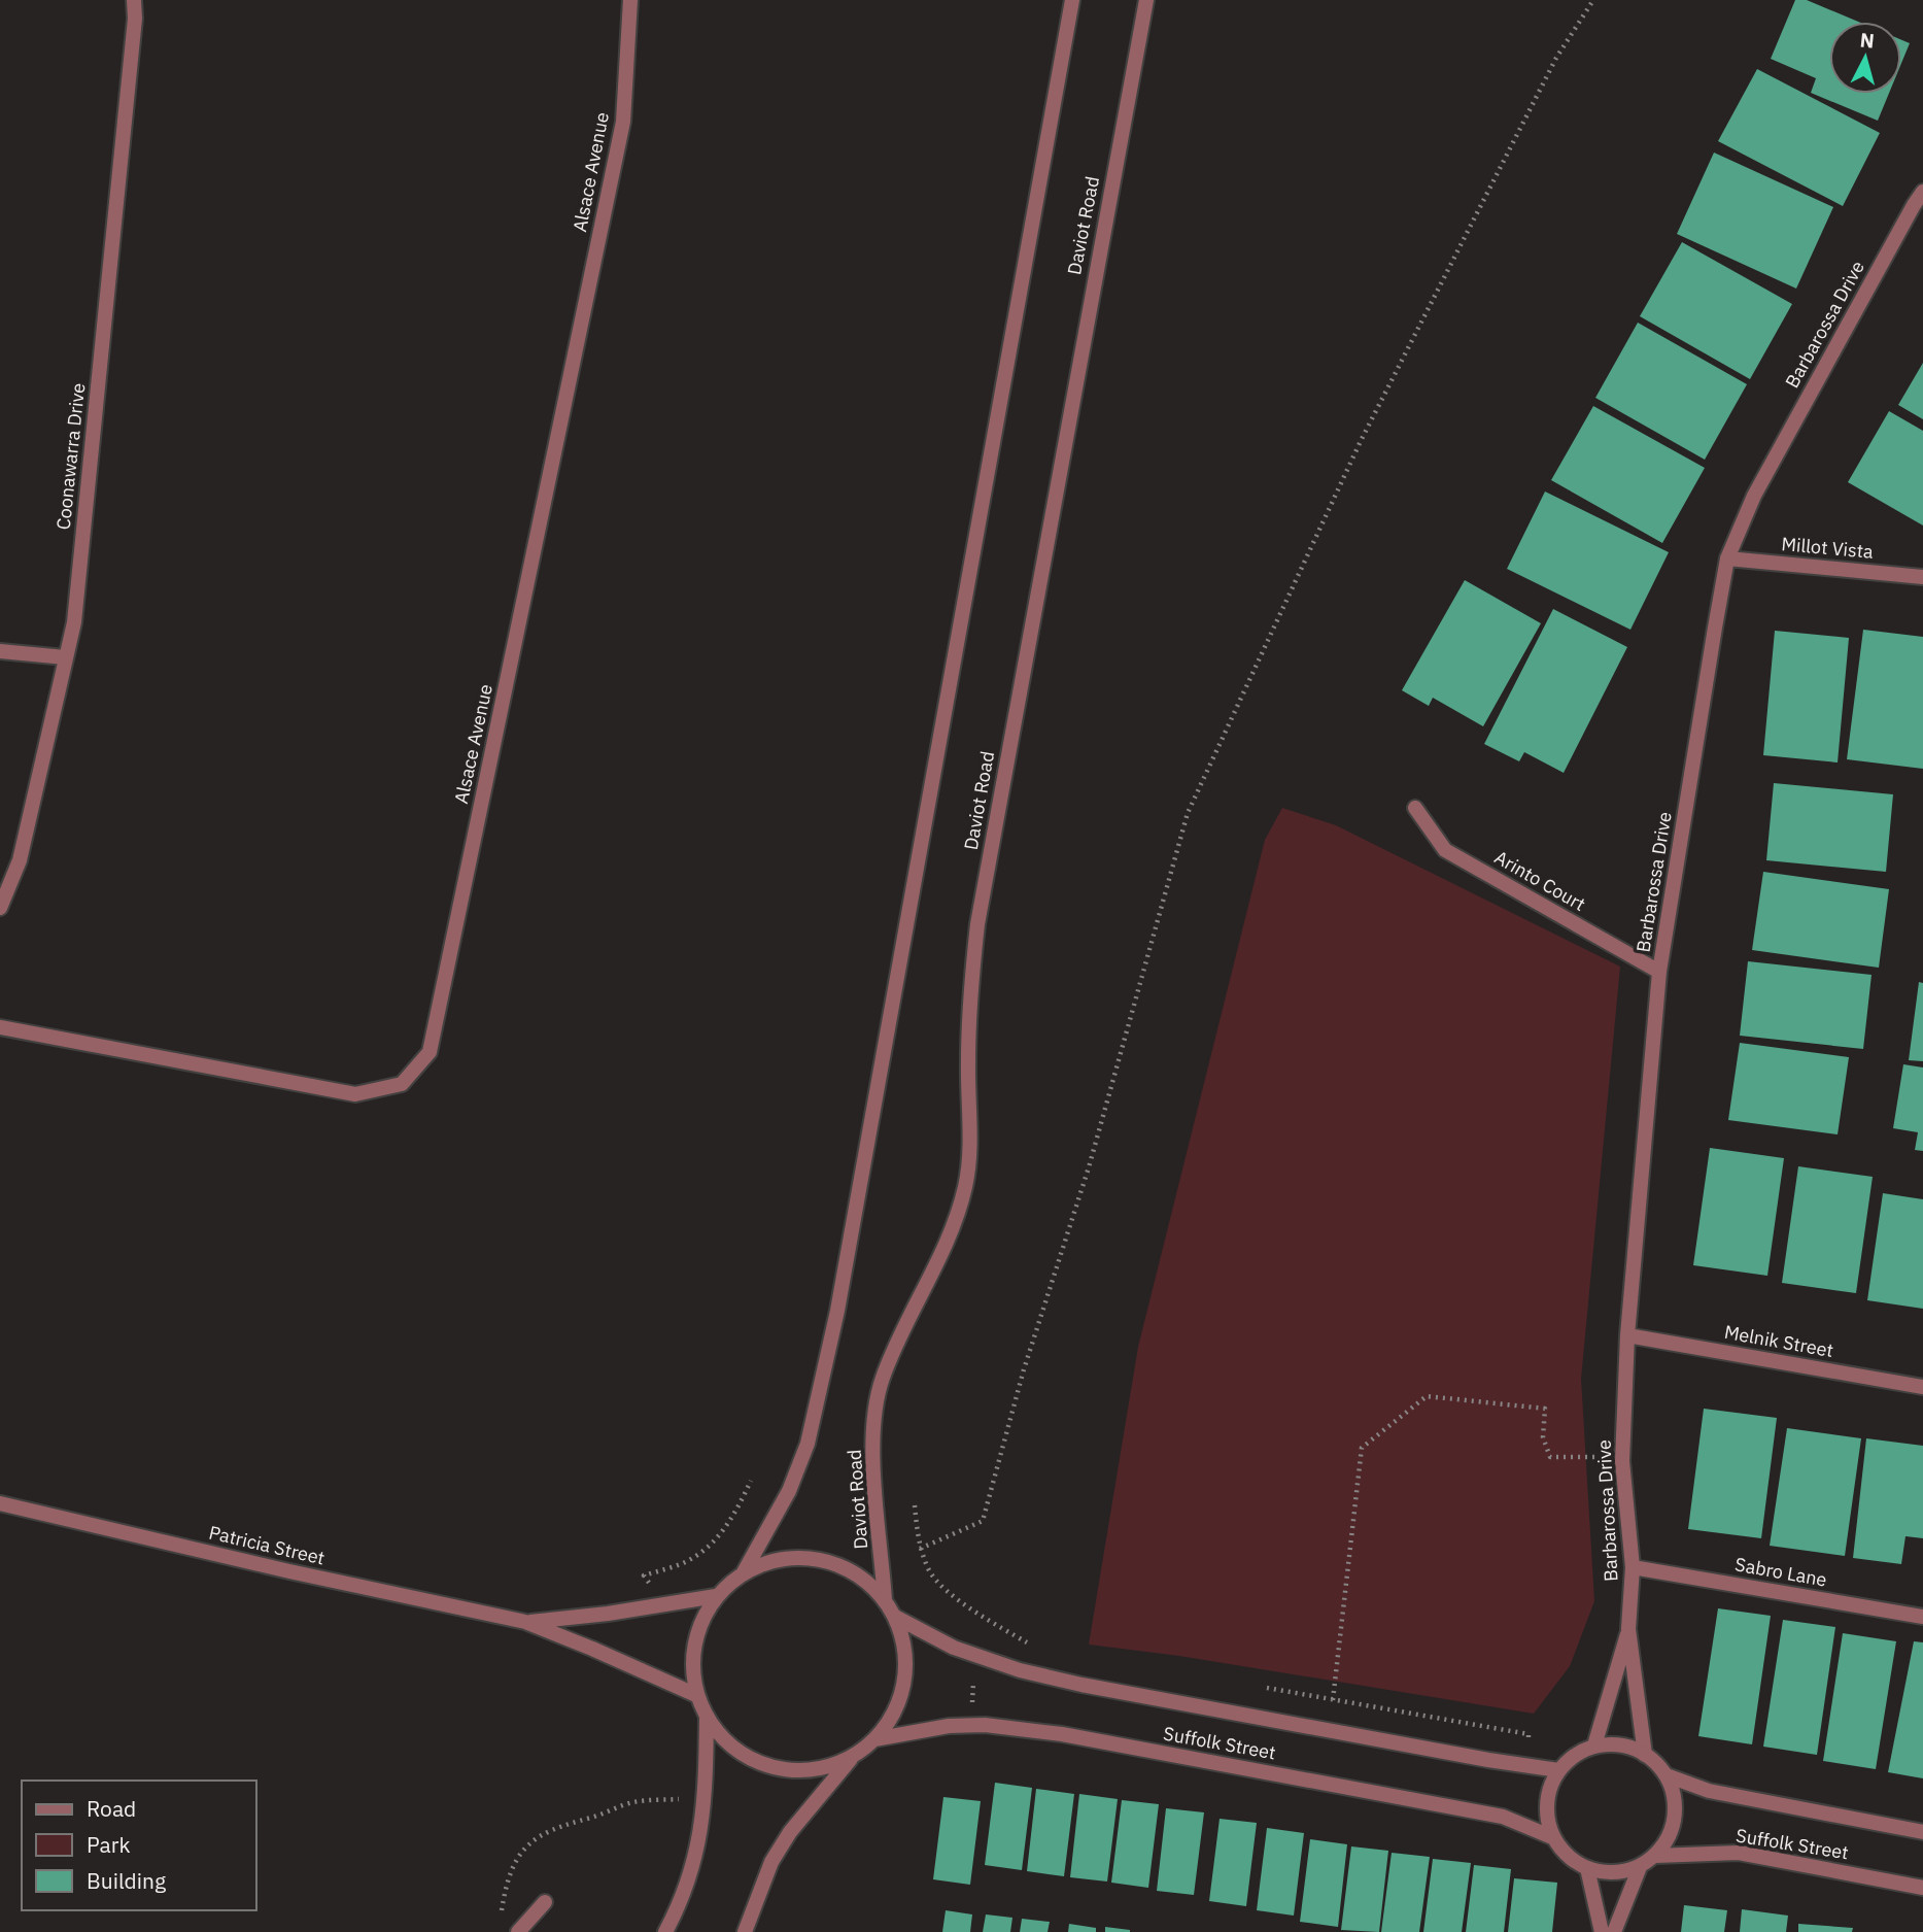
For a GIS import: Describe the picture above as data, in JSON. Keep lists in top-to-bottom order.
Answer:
{
  "streets": {
    "street": [
      "Alsace Avenue",
      "Daviot Road",
      "Barbarossa Drive",
      "Coonawarra Drive",
      "Millot Vista",
      "Arinto Court",
      "Melnik Street",
      "Patricia Street",
      "Sabro Lane",
      "Suffolk Street"
    ]
  },
  "crossings": [
    ["Daviot Road", "Patricia Street"],
    ["Daviot Road", "Suffolk Street"],
    ["Barbarossa Drive", "Millot Vista"],
    ["Barbarossa Drive", "Arinto Court"],
    ["Barbarossa Drive", "Melnik Street"],
    ["Barbarossa Drive", "Sabro Lane"],
    ["Barbarossa Drive", "Suffolk Street"],
    ["Patricia Street", "Suffolk Street"]
  ],
  "legend": ["Road", "Park", "Building"],
  "north": "top"
}
